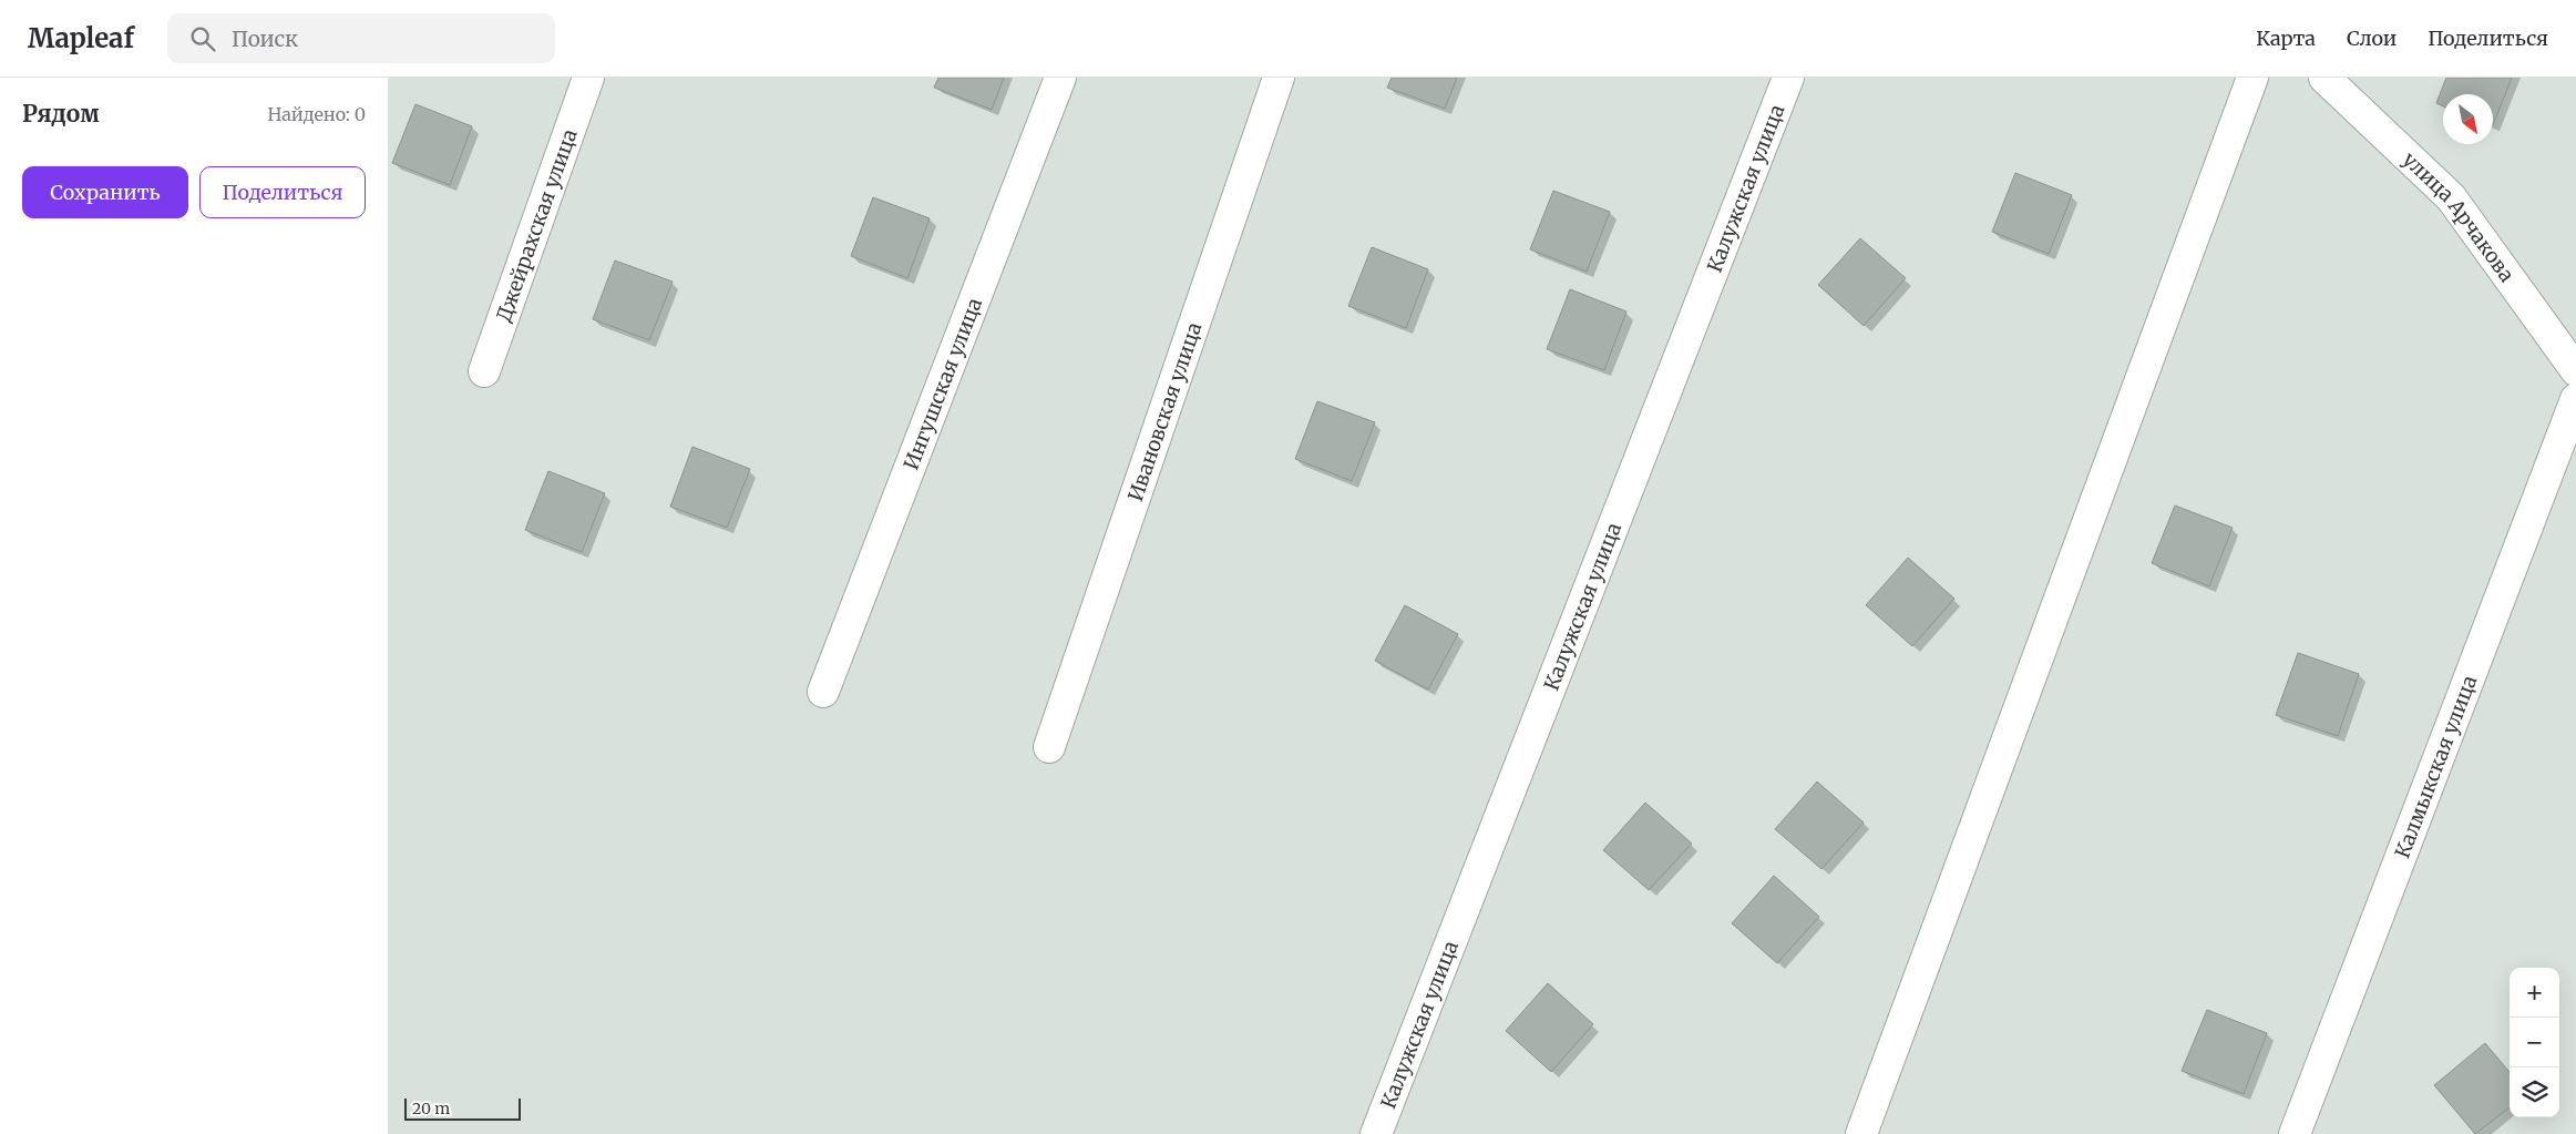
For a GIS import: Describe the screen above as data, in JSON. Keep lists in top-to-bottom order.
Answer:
{
  "streets": {
    "street": [
      "Калужская улица",
      "улица Арчакова",
      "Джейрахская улица",
      "Ингушская улица",
      "Ивановская улица",
      "Калмыкская улица"
    ]
  },
  "scale_bar": "20 m",
  "north": "bottom right",
  "page": {
    "header": "Mapleaf",
    "search": "Поиск",
    "nav": ["Карта", "Слои", "Поделиться"],
    "heading": ["Рядом", "Найдено: 0"],
    "buttons": ["Сохранить", "Поделиться"],
    "map_buttons": ["+", "−"],
    "scale": "20 m"
  }
}
